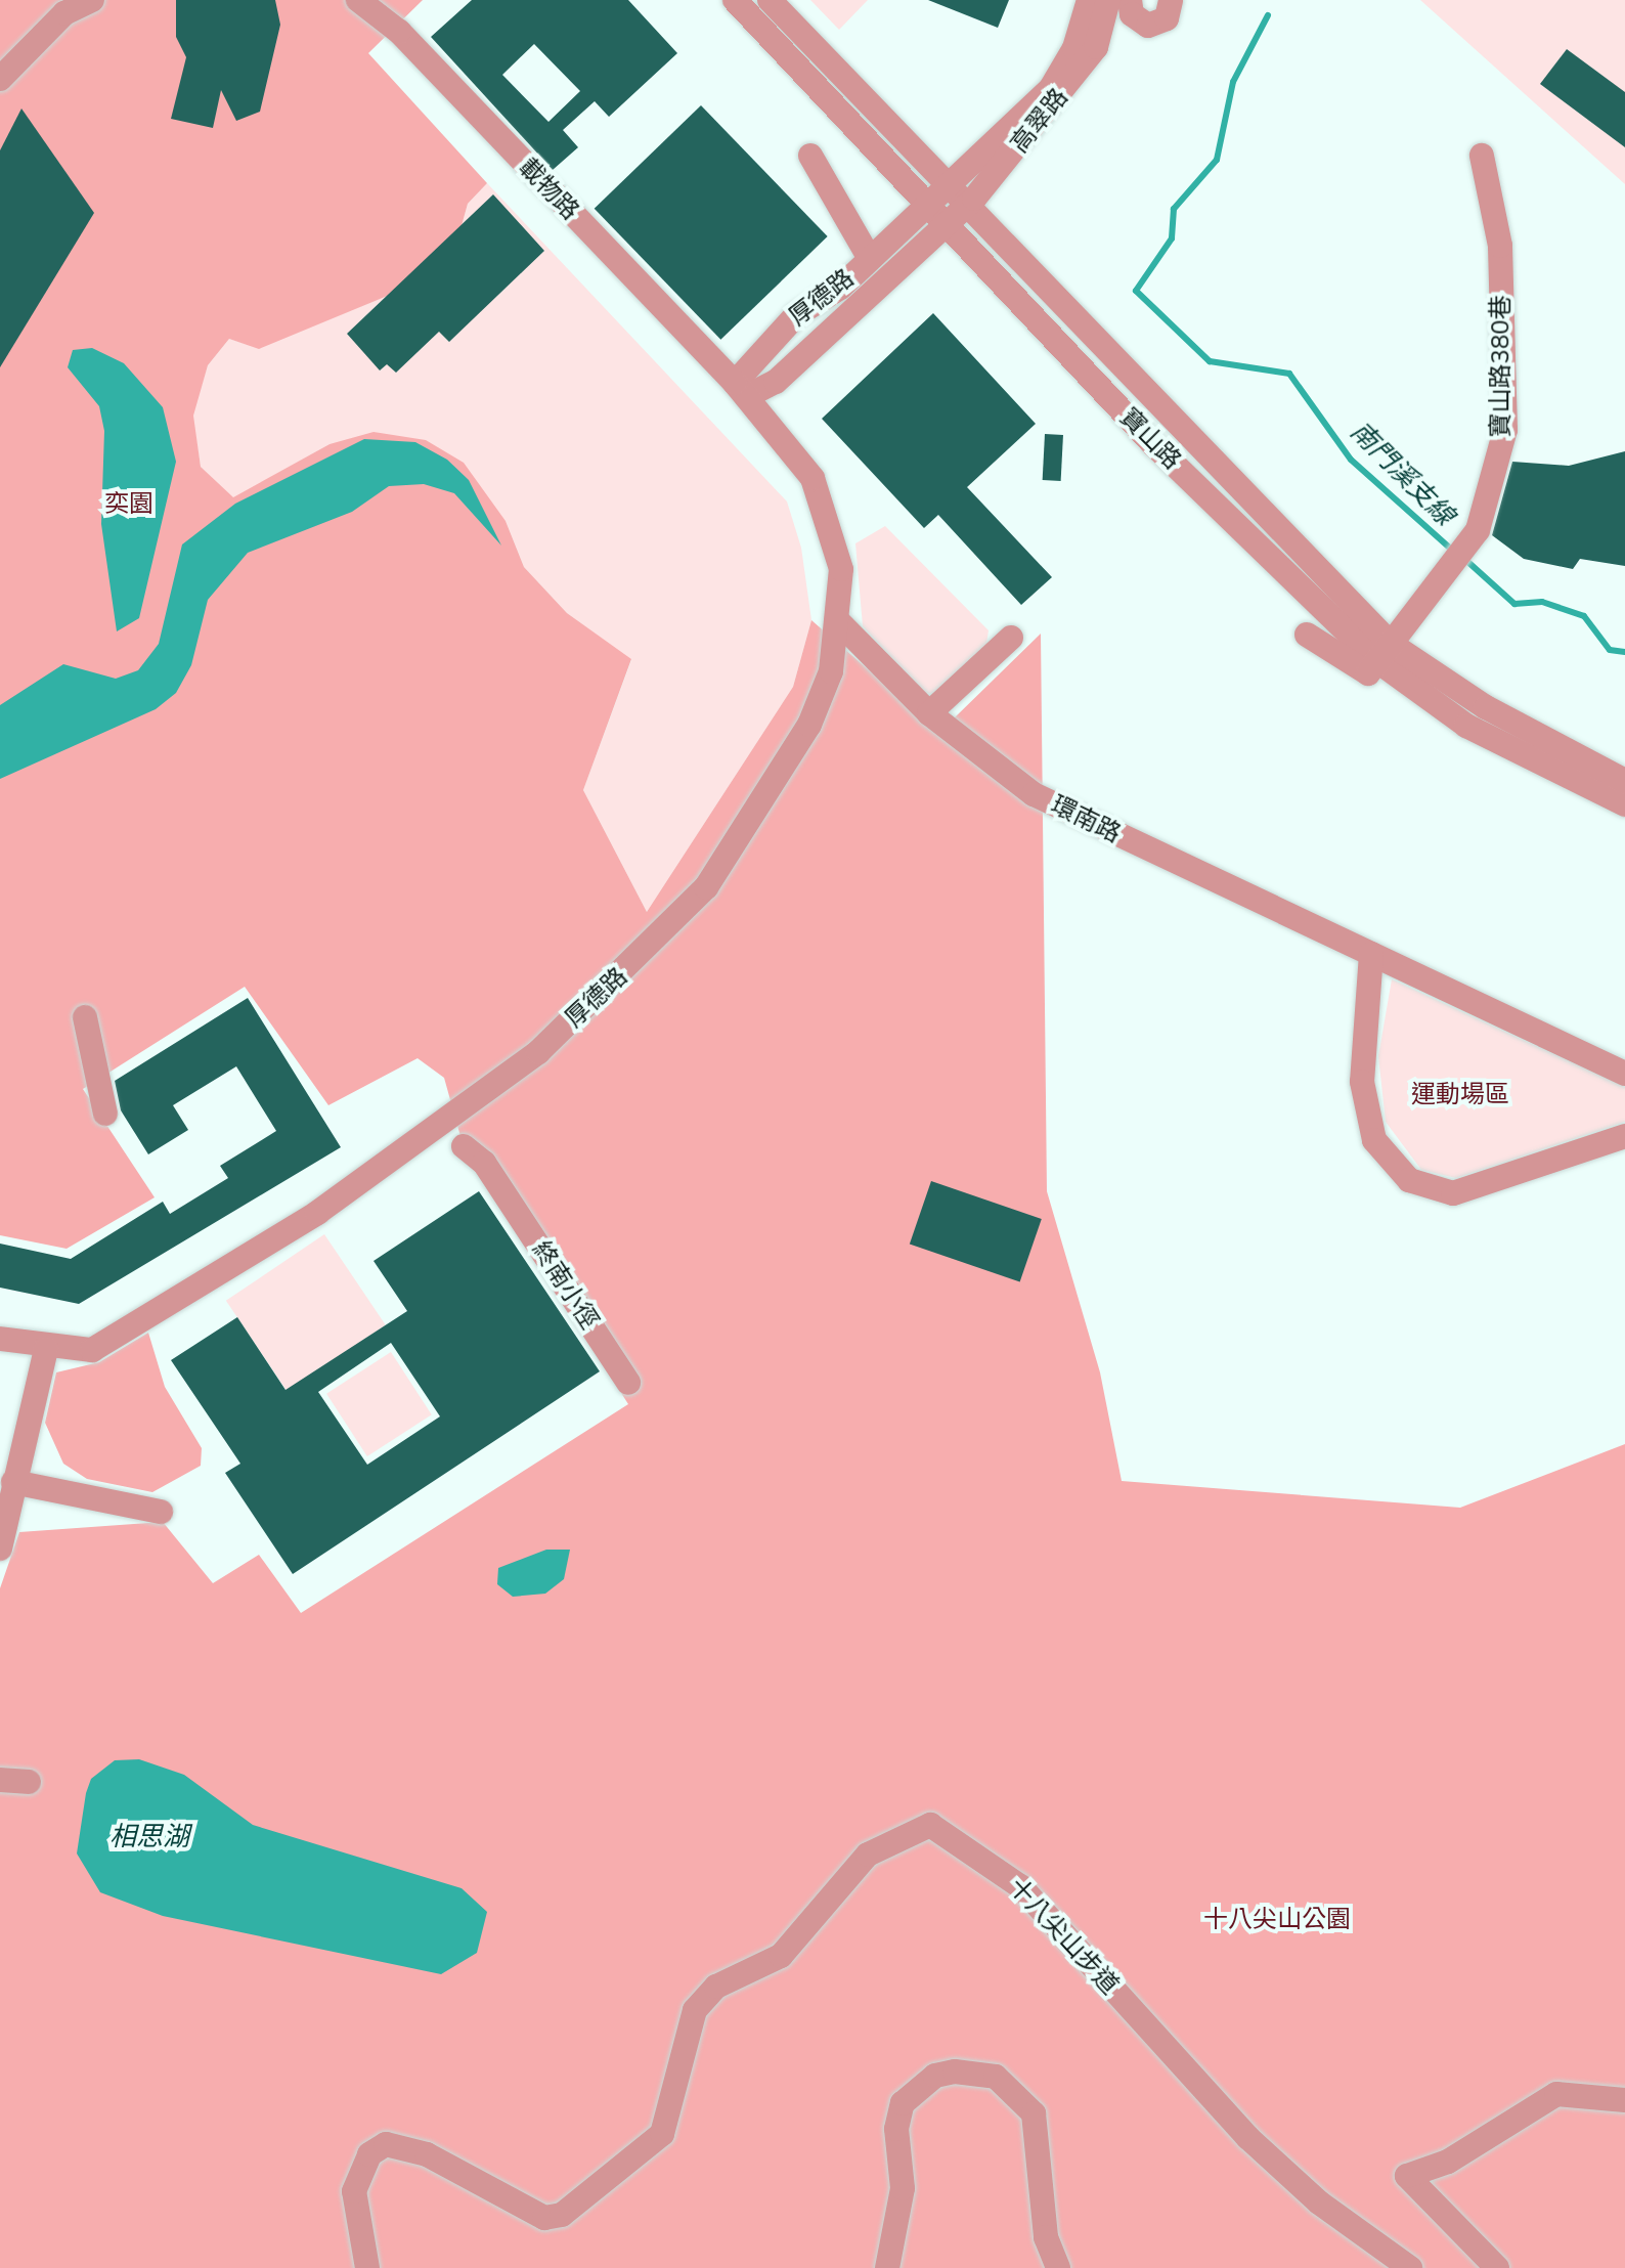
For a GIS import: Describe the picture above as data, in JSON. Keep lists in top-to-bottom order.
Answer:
{
  "streets": {
    "street": [
      "高翠路",
      "載物路",
      "厚德路",
      "寶山路380巷",
      "寶山路",
      "環南路",
      "終南小徑",
      "十八尖山步道"
    ]
  },
  "crossings": [
    ["高翠路", "厚德路"],
    ["高翠路", "寶山路"],
    ["載物路", "厚德路"],
    ["厚德路", "寶山路"],
    ["厚德路", "環南路"],
    ["寶山路380巷", "寶山路"]
  ],
  "water": ["南門溪支線", "相思湖"],
  "parks": ["奕園", "運動場區", "十八尖山公園"]
}
